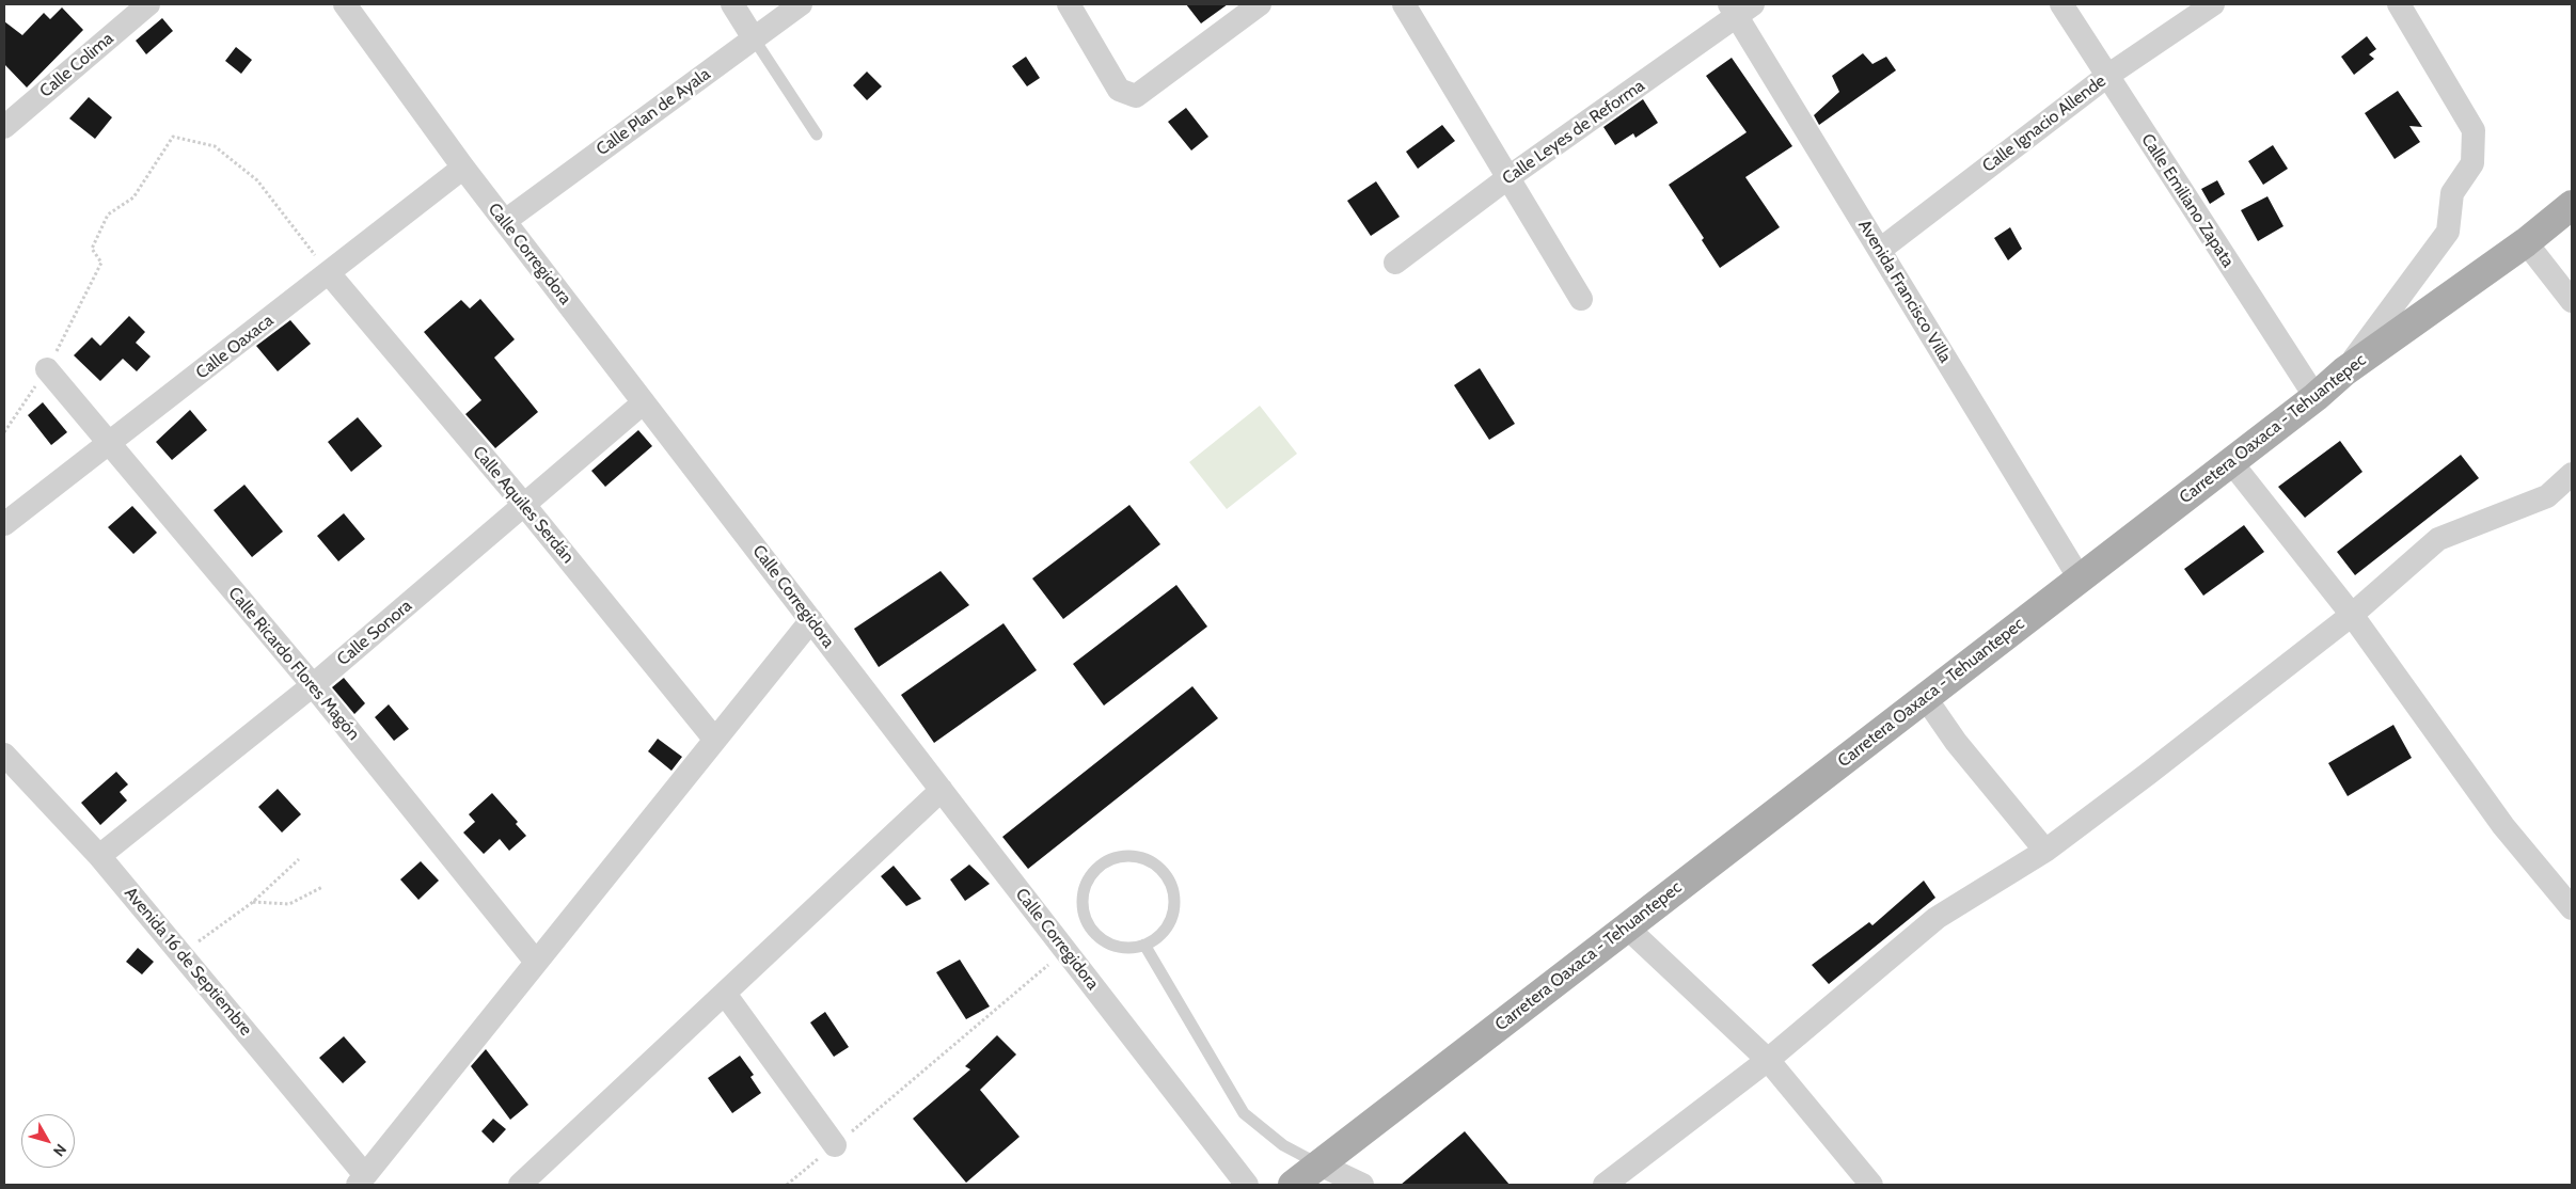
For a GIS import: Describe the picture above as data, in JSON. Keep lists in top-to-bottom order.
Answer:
{
  "streets": {
    "main road": ["Carretera Oaxaca - Tehuantepec"],
    "street": [
      "Calle Colima",
      "Calle Plan de Ayala",
      "Calle Ignacio Allende",
      "Calle Leyes de Reforma",
      "Calle Emiliano Zapata",
      "Calle Corregidora",
      "Avenida Francisco Villa",
      "Calle Oaxaca",
      "Calle Aquiles Serdán",
      "Calle Sonora",
      "Calle Ricardo Flores Magón",
      "Avenida 16 de Septiembre"
    ]
  },
  "crossings": [
    ["Calle Plan de Ayala", "Calle Corregidora"],
    ["Calle Ignacio Allende", "Calle Emiliano Zapata"],
    ["Calle Ignacio Allende", "Avenida Francisco Villa"],
    ["Calle Leyes de Reforma", "Avenida Francisco Villa"],
    ["Calle Emiliano Zapata", "Carretera Oaxaca - Tehuantepec"],
    ["Calle Corregidora", "Calle Oaxaca"],
    ["Calle Corregidora", "Calle Sonora"],
    ["Avenida Francisco Villa", "Carretera Oaxaca - Tehuantepec"],
    ["Calle Oaxaca", "Calle Aquiles Serdán"],
    ["Calle Oaxaca", "Calle Ricardo Flores Magón"],
    ["Calle Aquiles Serdán", "Calle Sonora"],
    ["Calle Sonora", "Calle Ricardo Flores Magón"],
    ["Calle Sonora", "Avenida 16 de Septiembre"]
  ],
  "north": "bottom right"
}
